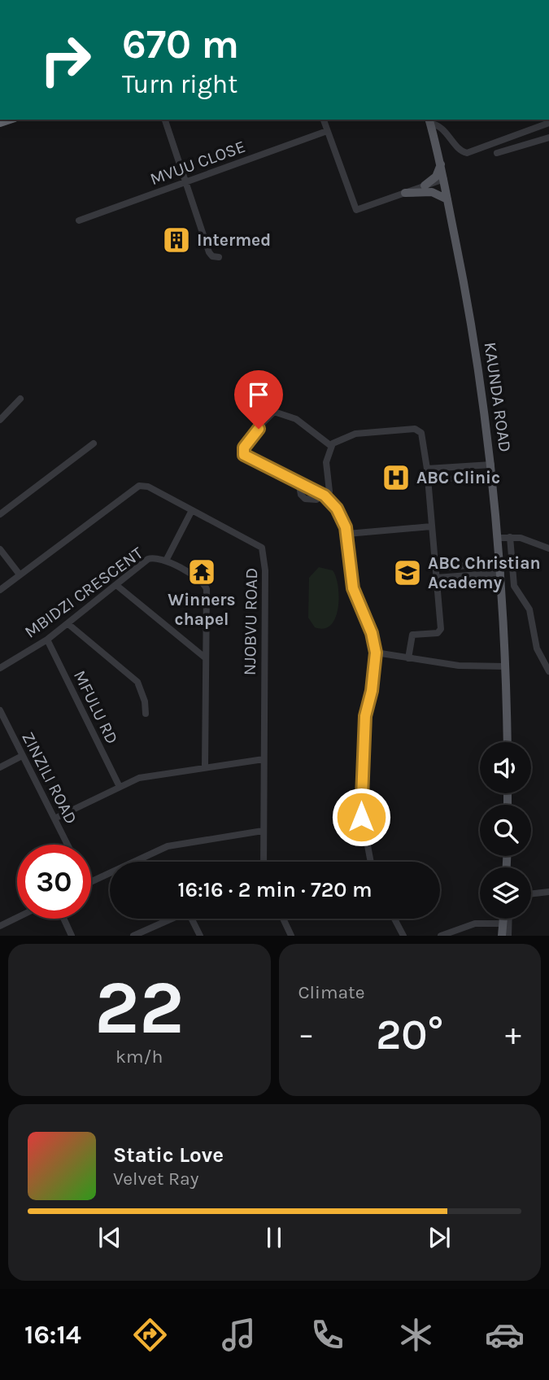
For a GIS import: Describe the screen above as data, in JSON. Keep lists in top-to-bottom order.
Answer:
{
  "streets": {
    "main road": ["KAUNDA ROAD"],
    "street": [
      "MVUU CLOSE",
      "MBIDZI CRESCENT",
      "NJOBVU ROAD",
      "MFULU RD",
      "ZINZILI ROAD"
    ]
  },
  "crossings": [
    ["MBIDZI CRESCENT", "MFULU RD"]
  ],
  "places": {
    "building": ["Intermed"],
    "hospital": ["ABC Clinic"],
    "temple": ["Winners chapel"],
    "school or university": ["ABC Christian Academy"]
  },
  "page": {
    "turn": ["670 m", "Turn right"],
    "limit": "30",
    "trip": "16:16 · 2 min · 720 m",
    "tile": [
      ["22", "km/h"],
      "Climate"
    ],
    "heat": ["−", "20°", "+"],
    "song": ["Static Love", "Velvet Ray"],
    "tabs": "16:14"
  }
}
